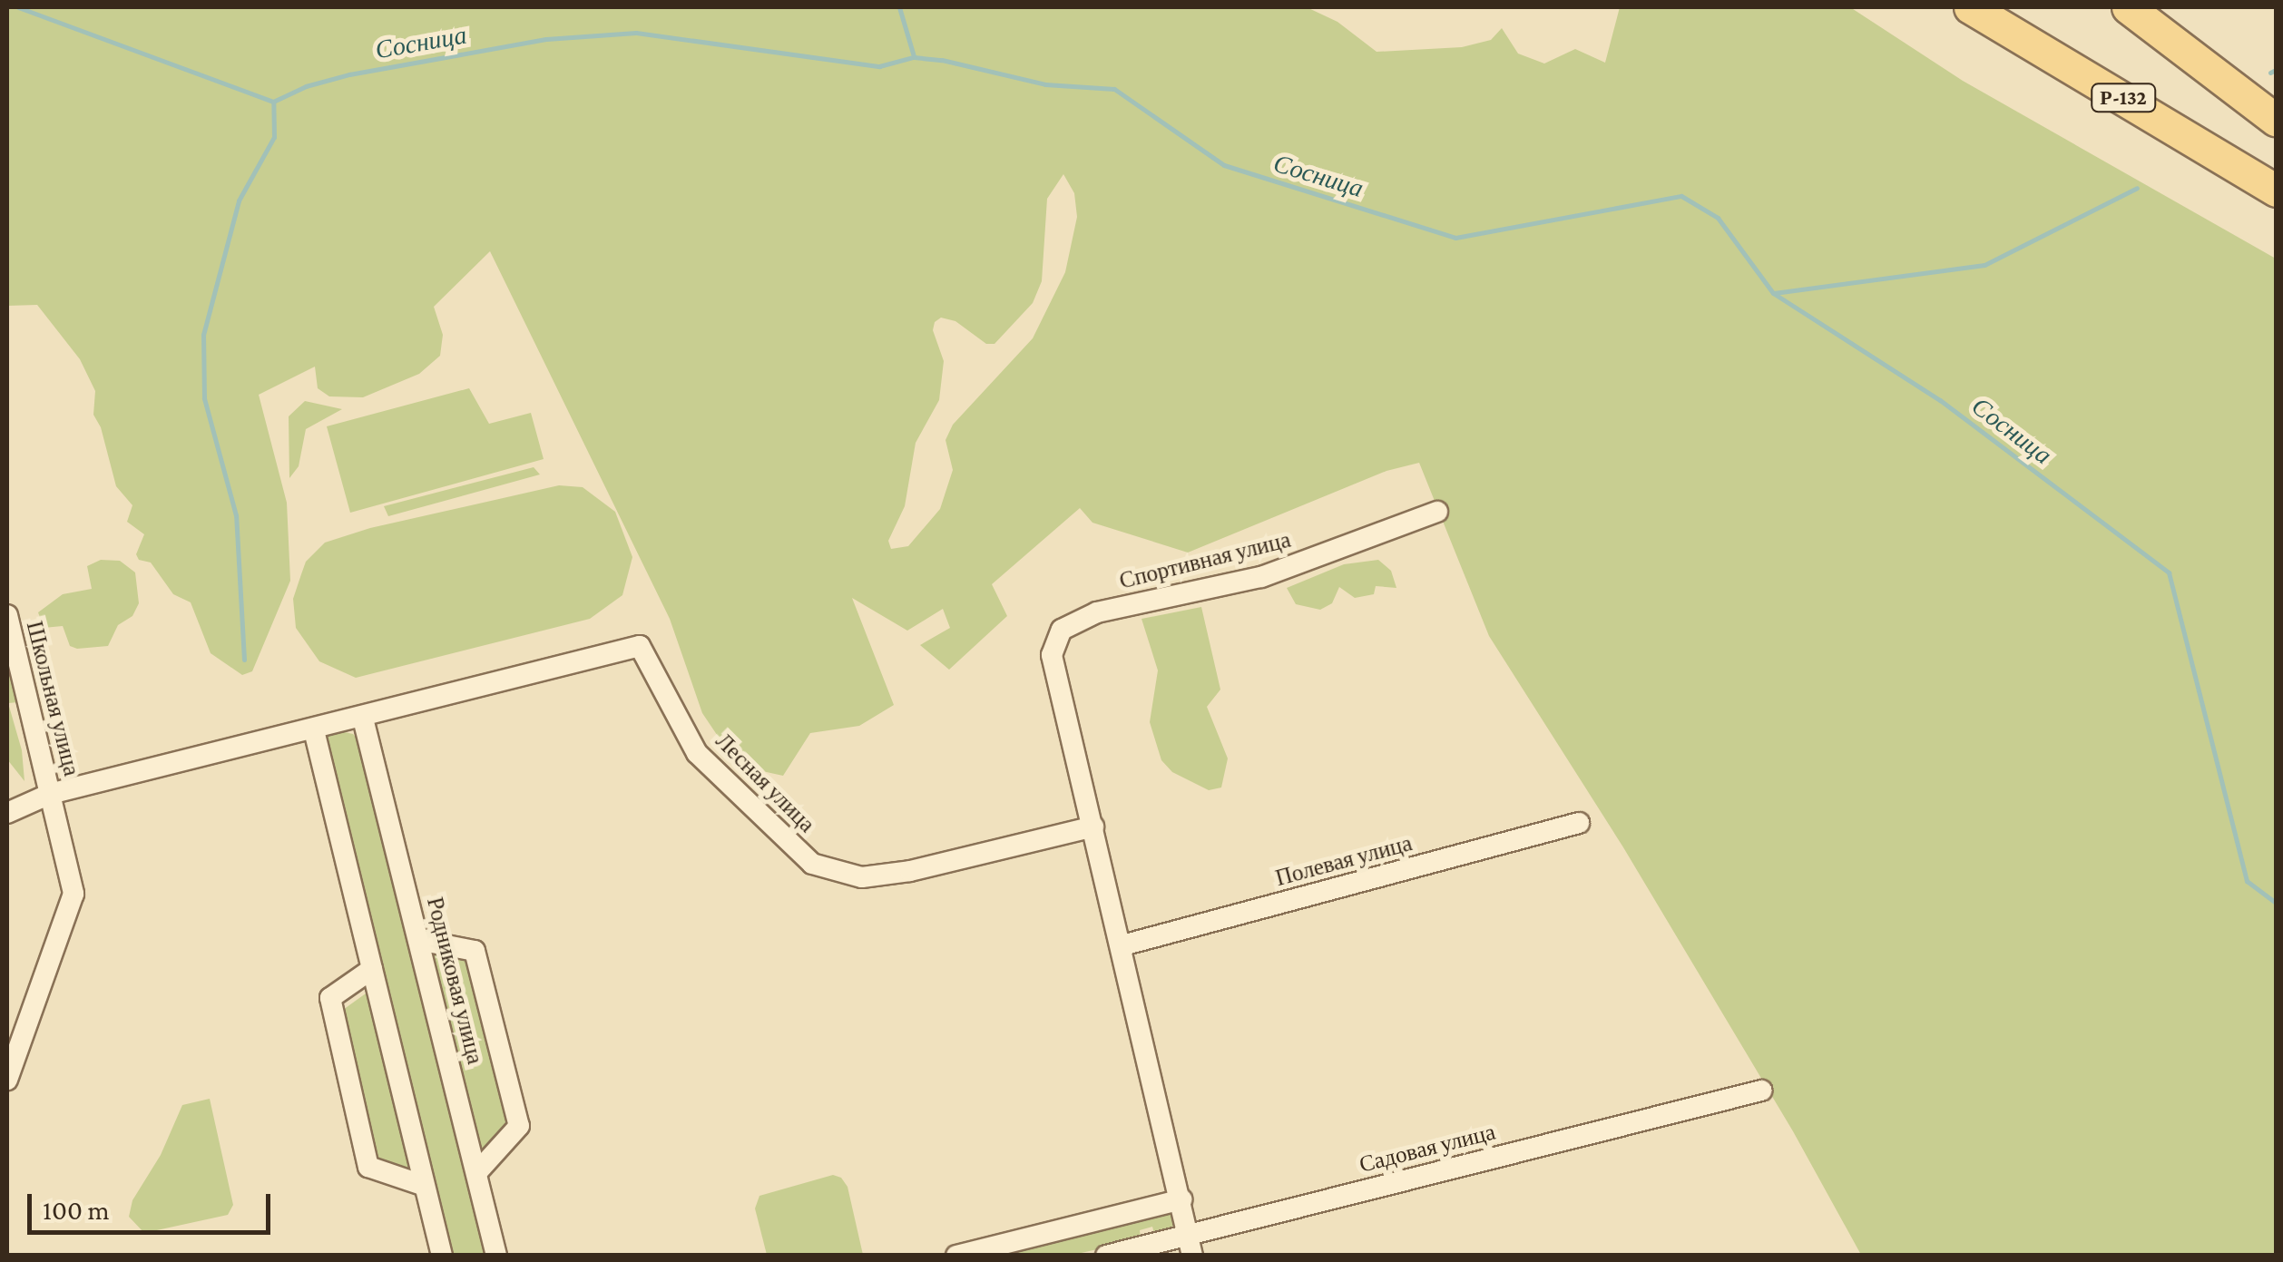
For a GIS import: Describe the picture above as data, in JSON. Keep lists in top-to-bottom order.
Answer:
{
  "streets": {
    "main road": ["Р-132"],
    "street": [
      "Спортивная улица",
      "Школьная улица",
      "Лесная улица",
      "Полевая улица",
      "Родниковая улица",
      "Садовая улица"
    ]
  },
  "crossings": [
    ["Спортивная улица", "Лесная улица"],
    ["Школьная улица", "Лесная улица"],
    ["Лесная улица", "Родниковая улица"]
  ],
  "water": ["Сосница"],
  "scale_bar": "100 m"
}
